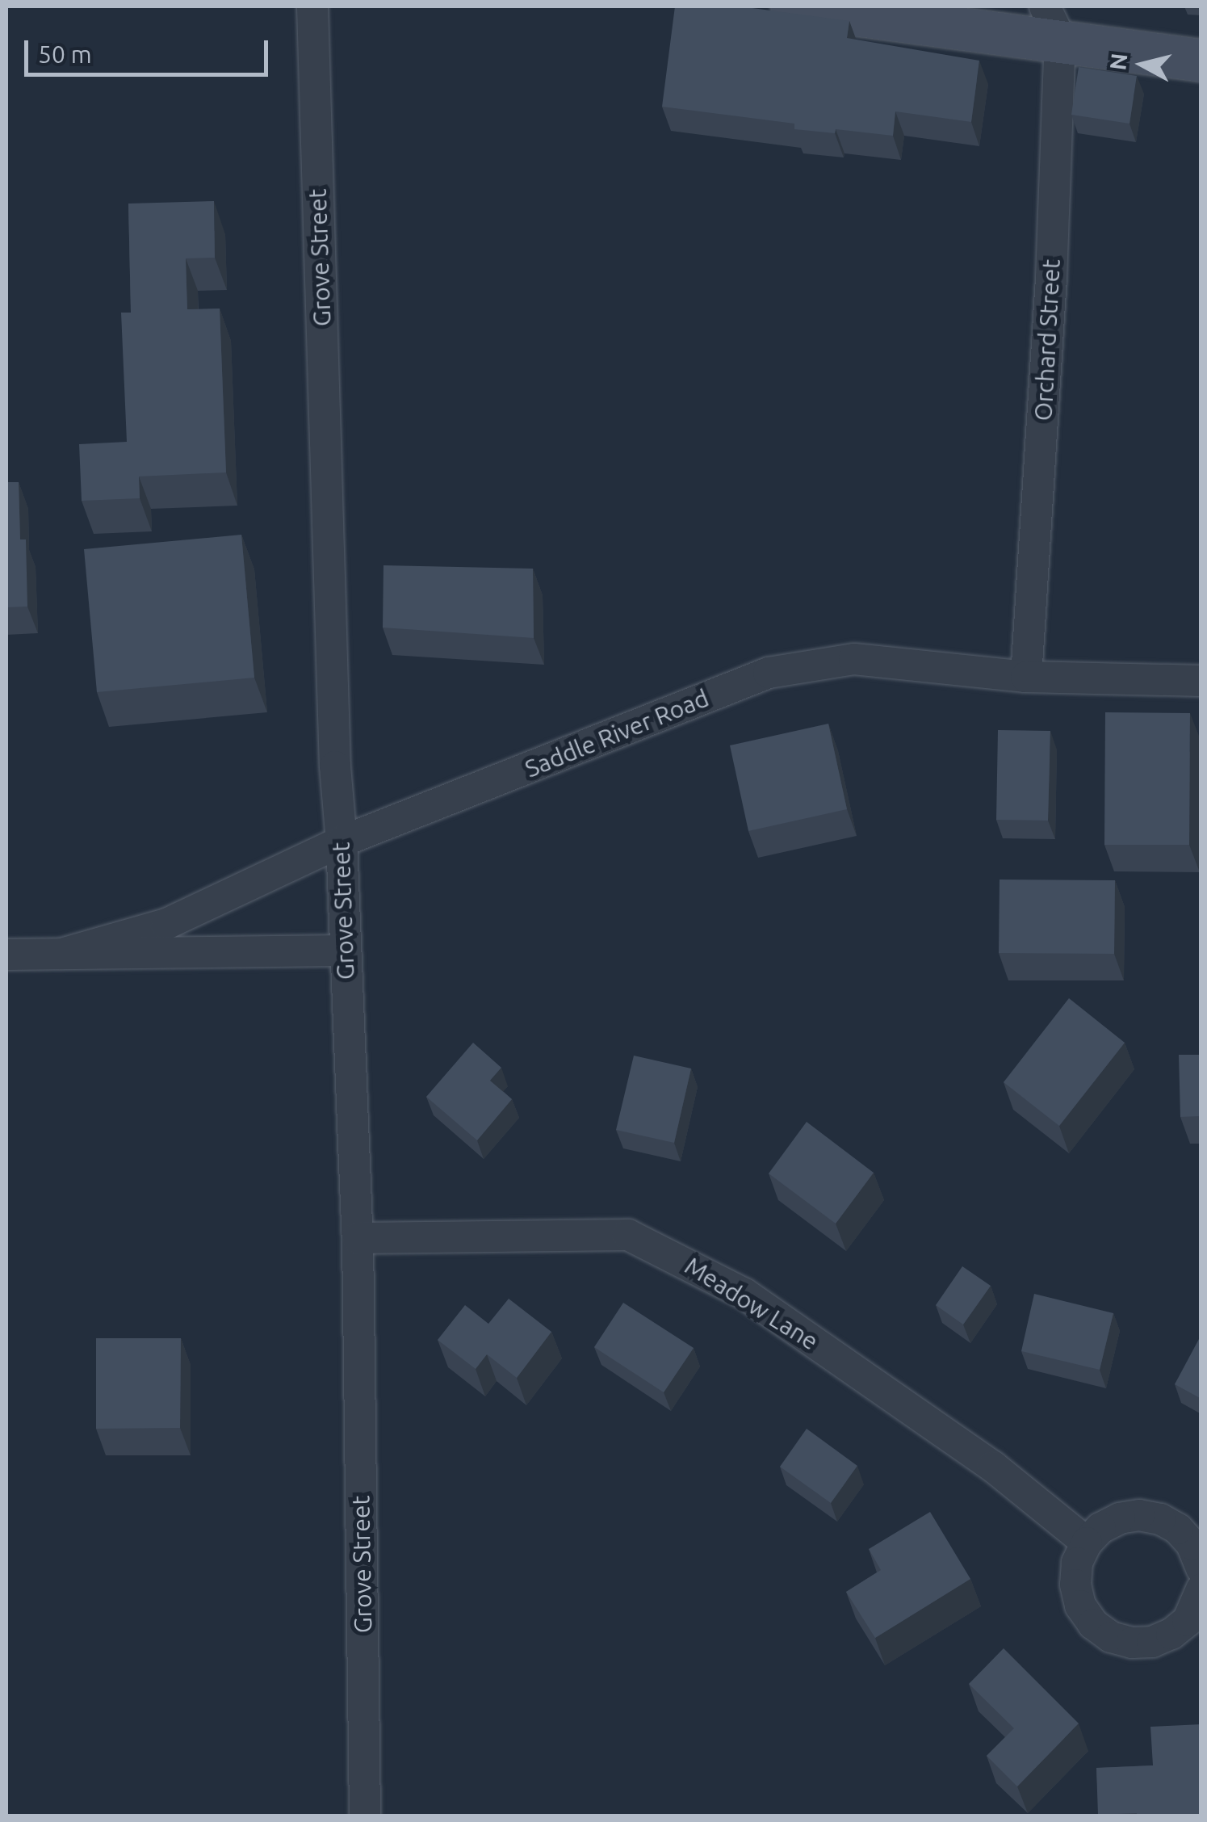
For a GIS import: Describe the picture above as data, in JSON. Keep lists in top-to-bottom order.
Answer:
{
  "streets": {
    "street": [
      "Grove Street",
      "Orchard Street",
      "Saddle River Road",
      "Meadow Lane"
    ]
  },
  "crossings": [
    ["Grove Street", "Saddle River Road"],
    ["Grove Street", "Meadow Lane"],
    ["Orchard Street", "Saddle River Road"]
  ],
  "scale_bar": "50 m",
  "north": "left"
}
